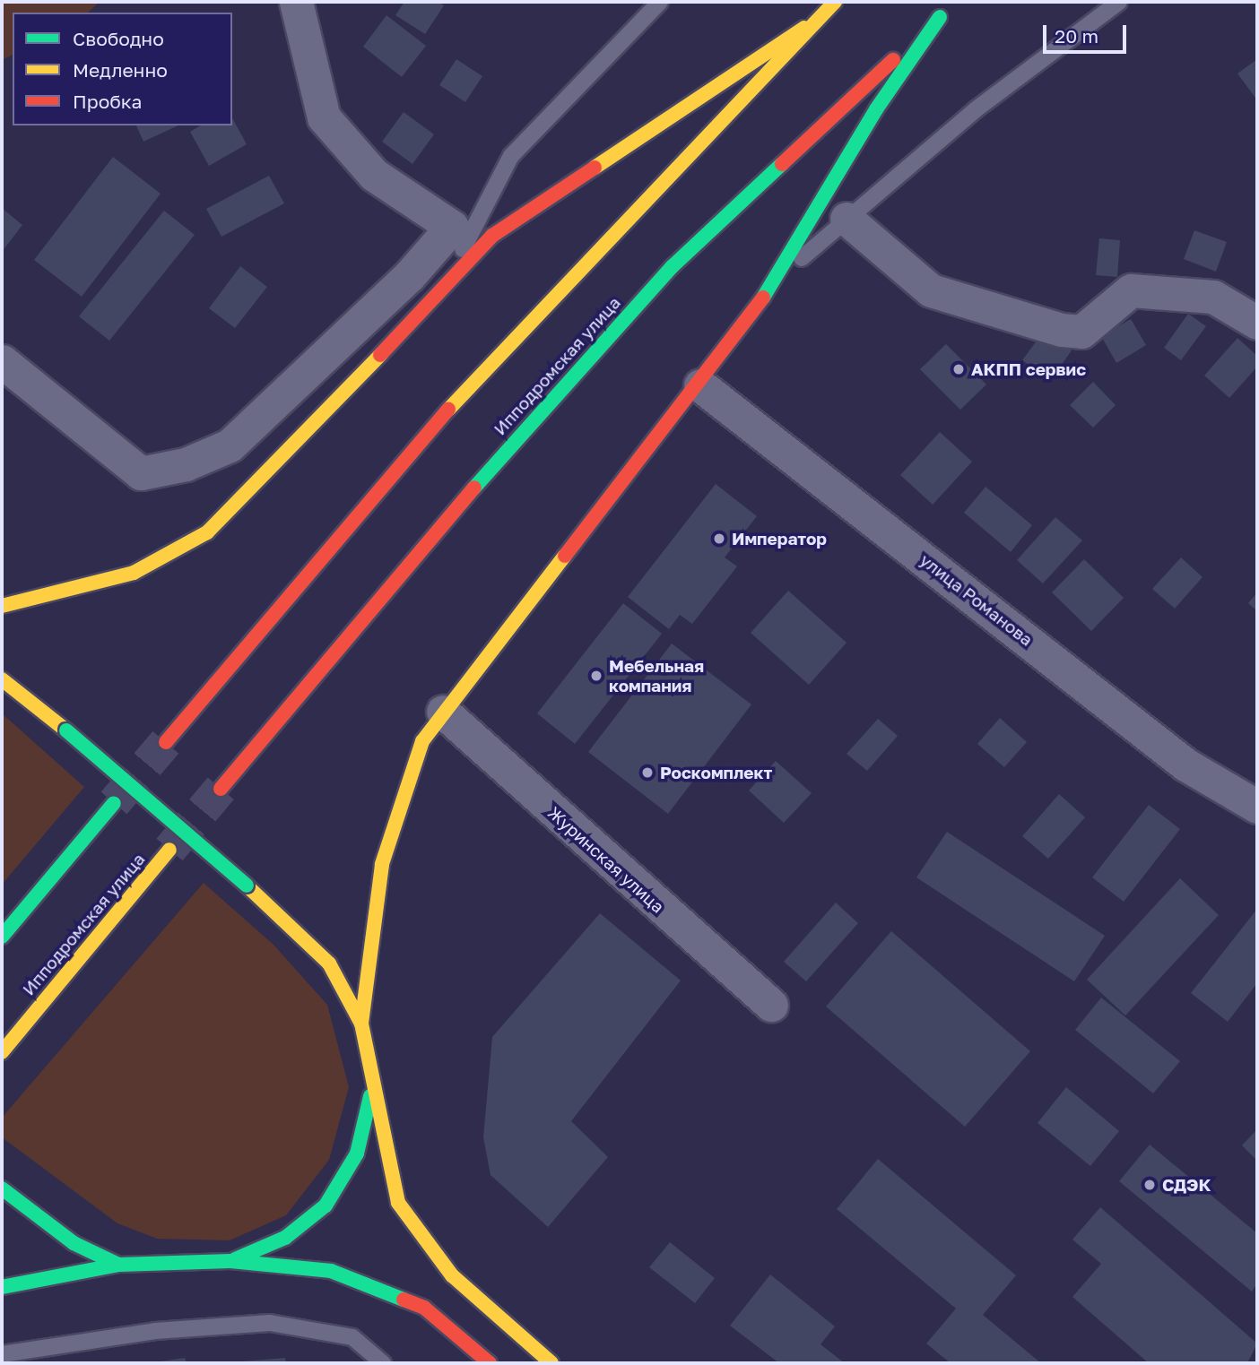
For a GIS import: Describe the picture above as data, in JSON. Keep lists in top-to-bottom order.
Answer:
{
  "streets": {
    "main road": ["Ипподромская улица"],
    "street": ["улица Романова", "Журинская улица"]
  },
  "places": [
    "АКПП сервис",
    "Император",
    "Мебельная компания",
    "Роскомплект",
    "СДЭК"
  ],
  "legend": ["Свободно", "Медленно", "Пробка"],
  "scale_bar": "20 m"
}
